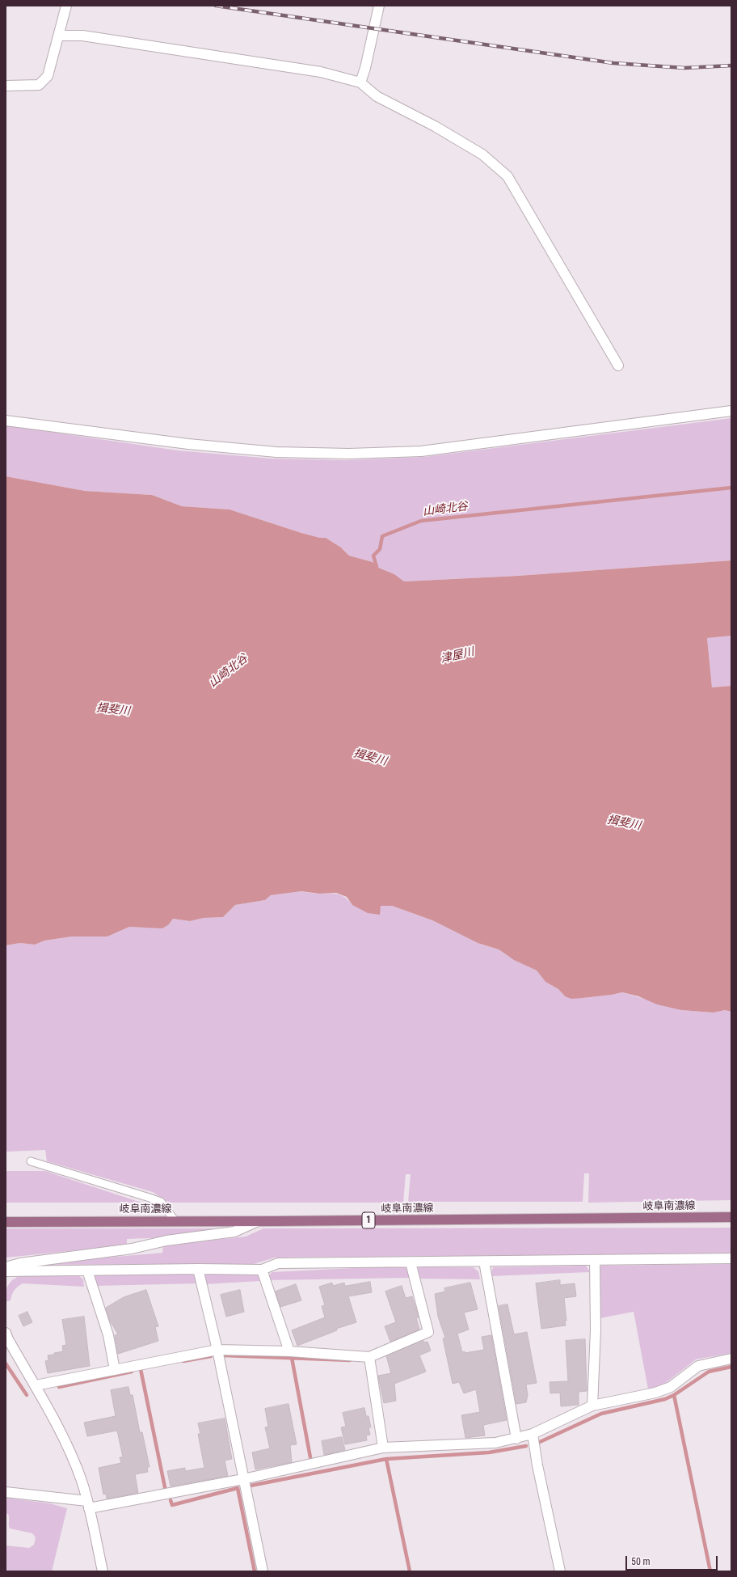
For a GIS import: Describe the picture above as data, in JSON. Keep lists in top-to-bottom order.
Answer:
{
  "streets": {
    "main road": ["岐阜南濃線", "1"]
  },
  "water": ["山崎北谷", "津屋川", "揖斐川"],
  "scale_bar": "50 m"
}
